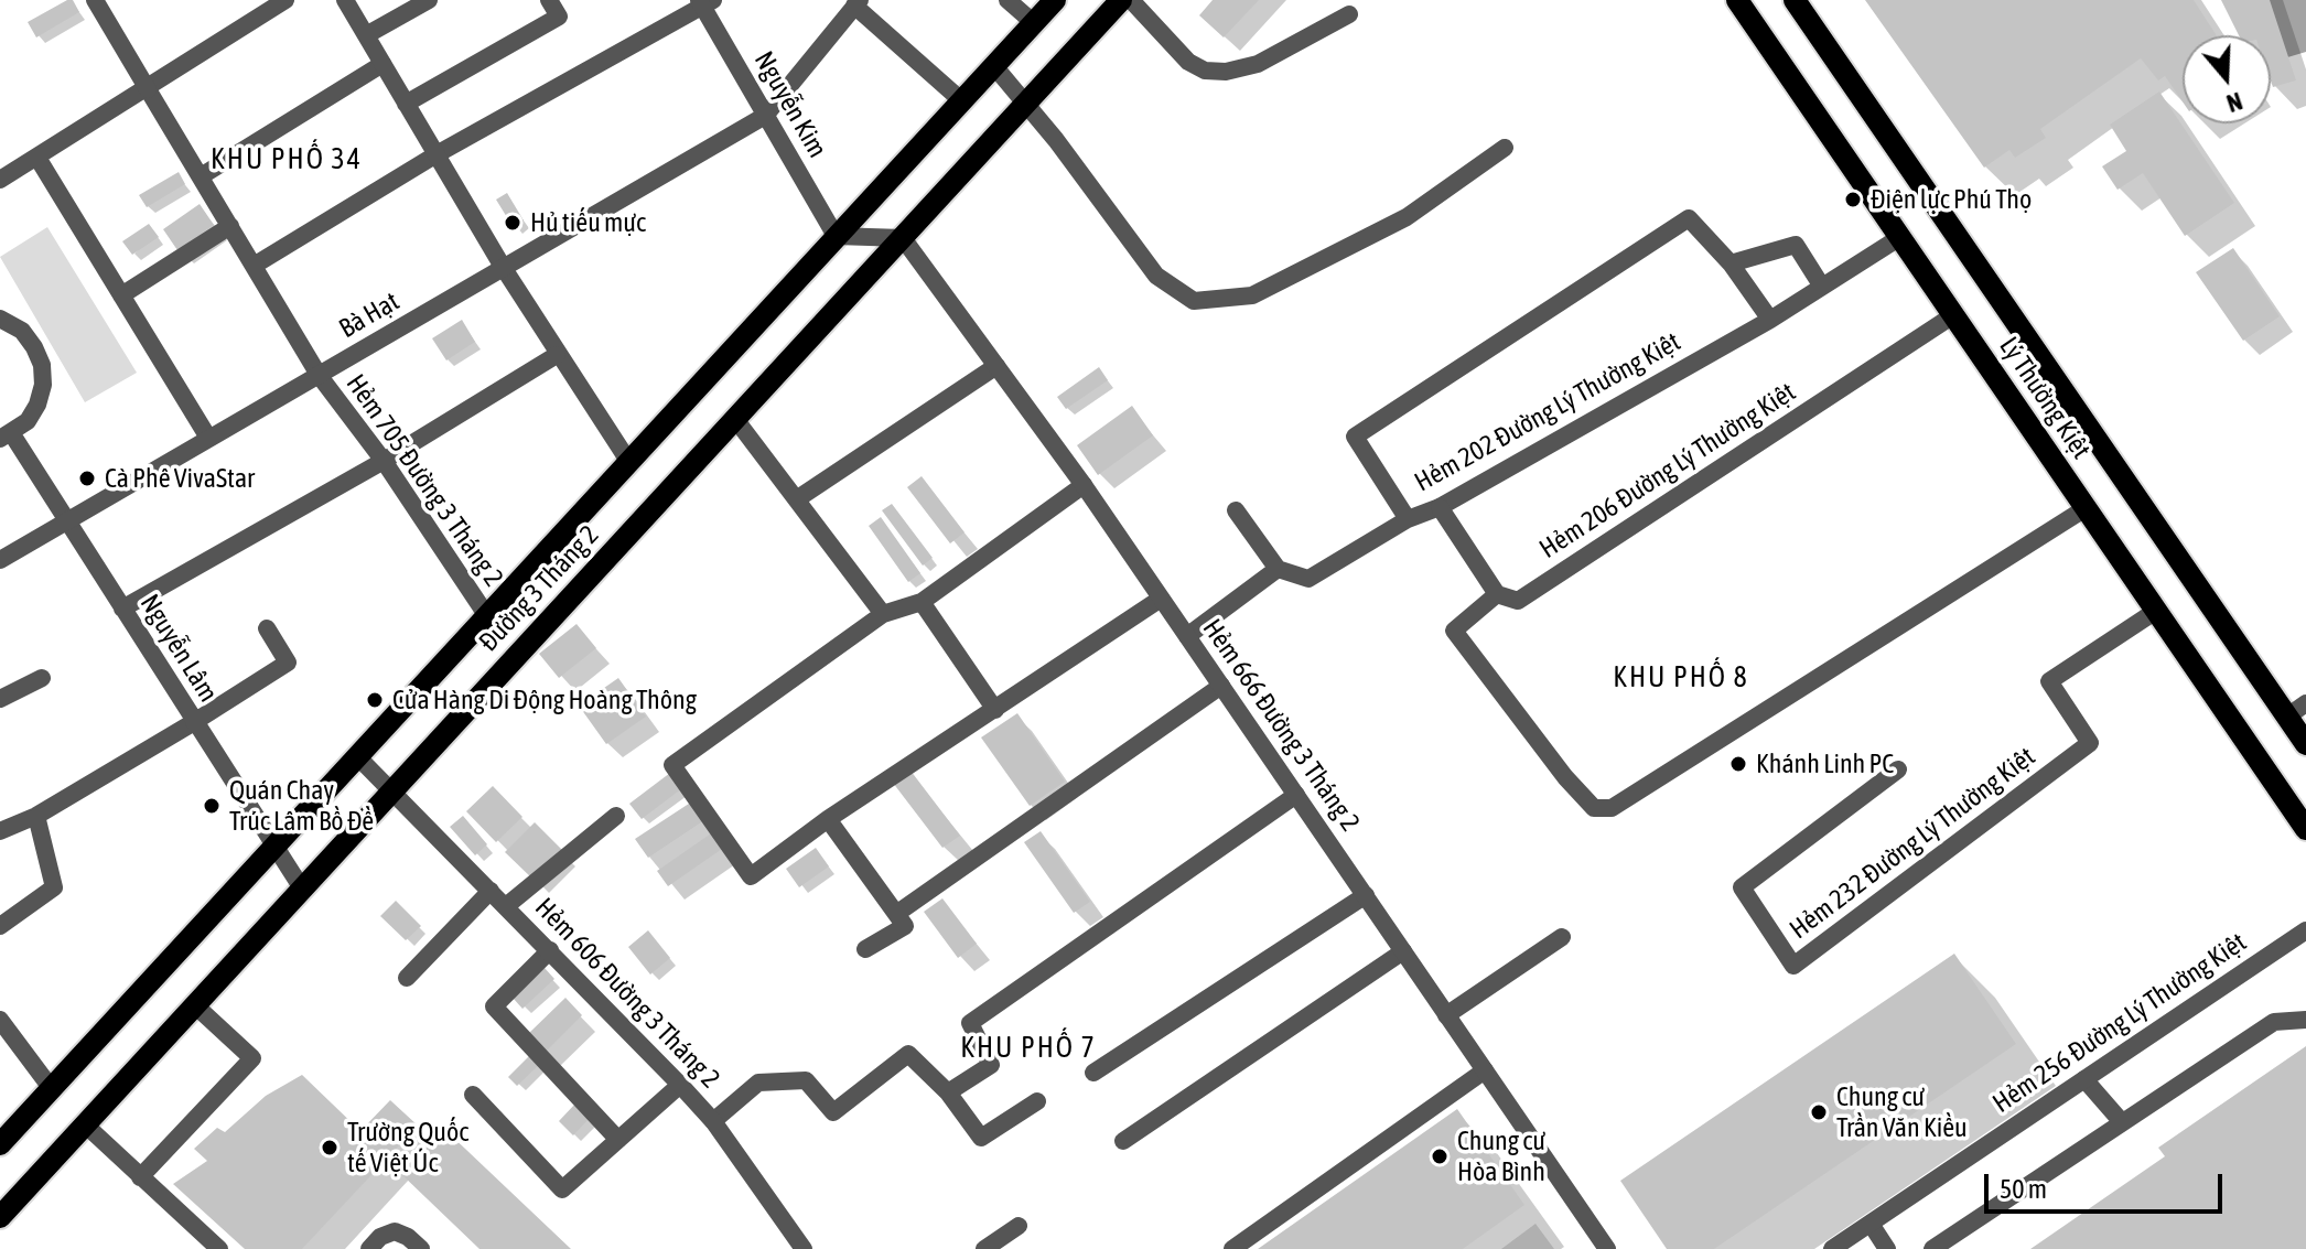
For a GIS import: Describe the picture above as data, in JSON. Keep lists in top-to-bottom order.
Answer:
{
  "streets": {
    "main road": ["Lý Thường Kiệt", "Đường 3 Tháng 2"],
    "street": [
      "Nguyễn Kim",
      "Bà Hạt",
      "Hẻm 202 Đường Lý Thường Kiệt",
      "Hẻm 206 Đường Lý Thường Kiệt",
      "Hẻm 705 Đường 3 Tháng 2",
      "Nguyễn Lâm",
      "Hẻm 666 Đường 3 Tháng 2",
      "Hẻm 232 Đường Lý Thường Kiệt",
      "Hẻm 606 Đường 3 Tháng 2",
      "Hẻm 256 Đường Lý Thường Kiệt"
    ]
  },
  "crossings": [
    ["Nguyễn Kim", "Bà Hạt"],
    ["Nguyễn Kim", "Đường 3 Tháng 2"],
    ["Bà Hạt", "Hẻm 705 Đường 3 Tháng 2"],
    ["Bà Hạt", "Nguyễn Lâm"],
    ["Lý Thường Kiệt", "Hẻm 202 Đường Lý Thường Kiệt"],
    ["Lý Thường Kiệt", "Hẻm 206 Đường Lý Thường Kiệt"],
    ["Lý Thường Kiệt", "Hẻm 232 Đường Lý Thường Kiệt"],
    ["Hẻm 705 Đường 3 Tháng 2", "Đường 3 Tháng 2"],
    ["Đường 3 Tháng 2", "Nguyễn Lâm"],
    ["Đường 3 Tháng 2", "Hẻm 666 Đường 3 Tháng 2"],
    ["Đường 3 Tháng 2", "Hẻm 606 Đường 3 Tháng 2"]
  ],
  "districts": ["KHU PHỐ 34", "KHU PHỐ 8", "KHU PHỐ 7"],
  "places": [
    "Điện lực Phú Thọ",
    "Hủ tiếu mực",
    "Cà Phê VivaStar",
    "Cửa Hàng Di Động Hoàng Thông",
    "Khánh Linh PC",
    "Quán Chay Trúc Lâm Bồ Đề",
    "Chung cư Trần Văn Kiều",
    "Trường Quốc tế Việt Úc",
    "Chung cư Hòa Bình"
  ],
  "scale_bar": "50 m",
  "north": "bottom"
}
